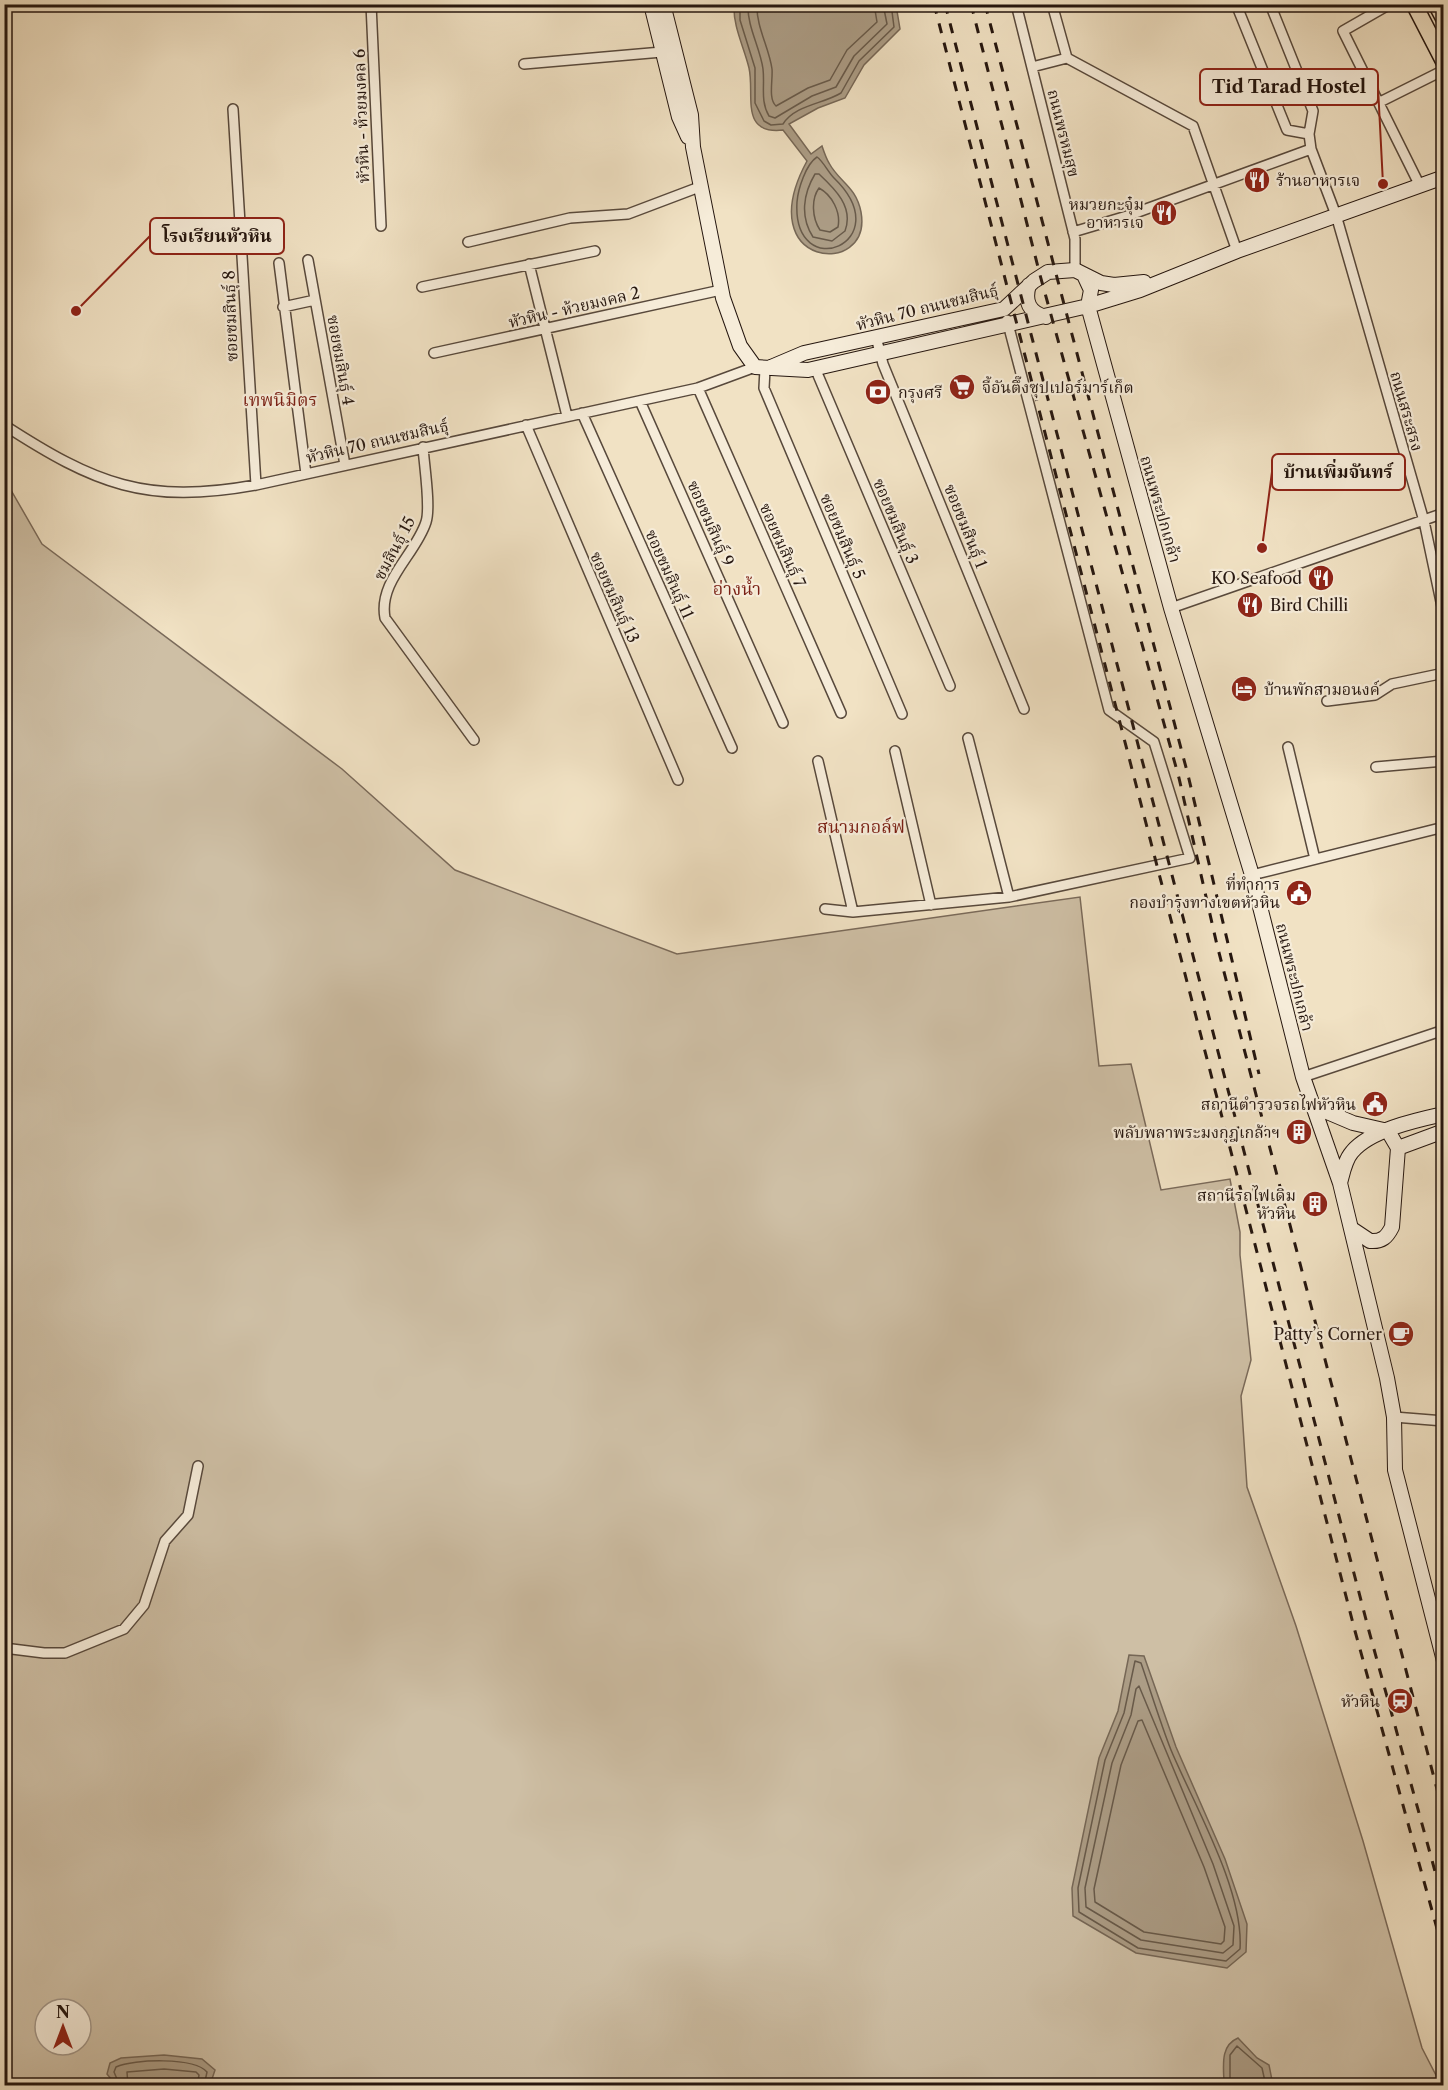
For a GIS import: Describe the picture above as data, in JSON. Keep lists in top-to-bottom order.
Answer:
{
  "streets": {
    "street": [
      "หัวหิน - ห้วยมงคล 6",
      "ถนนพรหมสุข",
      "หัวหิน - ห้วยมงคล 2",
      "หัวหิน 70 ถนนชมสินธุ์",
      "ซอยชมสินธุ์ 8",
      "ซอยชมสินธุ์ 4",
      "ถนนสระสรง",
      "ถนนพระปกเกล้า",
      "ซอยชมสินธุ์ 3",
      "ซอยชมสินธุ์ 9",
      "ซอยชมสินธุ์ 1",
      "ซอยชมสินธุ์ 5",
      "ซอยชมสินธุ์ 7",
      "ชมสินธุ์ 15",
      "ซอยชมสินธุ์ 11",
      "ซอยชมสินธุ์ 13"
    ]
  },
  "crossings": [
    ["ถนนพรหมสุข", "หัวหิน 70 ถนนชมสินธุ์"],
    ["ถนนพรหมสุข", "ถนนพระปกเกล้า"],
    ["หัวหิน 70 ถนนชมสินธุ์", "ซอยชมสินธุ์ 8"],
    ["หัวหิน 70 ถนนชมสินธุ์", "ซอยชมสินธุ์ 4"],
    ["หัวหิน 70 ถนนชมสินธุ์", "ถนนสระสรง"],
    ["หัวหิน 70 ถนนชมสินธุ์", "ถนนพระปกเกล้า"],
    ["หัวหิน 70 ถนนชมสินธุ์", "ซอยชมสินธุ์ 3"],
    ["หัวหิน 70 ถนนชมสินธุ์", "ซอยชมสินธุ์ 9"],
    ["หัวหิน 70 ถนนชมสินธุ์", "ซอยชมสินธุ์ 1"],
    ["หัวหิน 70 ถนนชมสินธุ์", "ซอยชมสินธุ์ 5"],
    ["หัวหิน 70 ถนนชมสินธุ์", "ซอยชมสินธุ์ 7"],
    ["หัวหิน 70 ถนนชมสินธุ์", "ชมสินธุ์ 15"],
    ["หัวหิน 70 ถนนชมสินธุ์", "ซอยชมสินธุ์ 11"],
    ["หัวหิน 70 ถนนชมสินธุ์", "ซอยชมสินธุ์ 13"]
  ],
  "districts": ["เทพนิมิตร", "อ่างน้ำ", "สนามกอล์ฟ"],
  "places": {
    "restaurant": [
      "ร้านอาหารเจ",
      "หมวยกะจุ๋ม อาหารเจ",
      "KO Seafood",
      "Bird Chilli"
    ],
    "other": ["Tid Tarad Hostel", "โรงเรียนหัวหิน", "บ้านเพิ่มจันทร์"],
    "supermarket": ["จี้อันตึ๊งซุปเปอร์มาร์เก็ต"],
    "bank": ["กรุงศรี"],
    "hotel": ["บ้านพักสามอนงค์"],
    "public building": ["ที่ทำการ กองบำรุงทางเขตหัวหิน", "สถานีตำรวจรถไฟหัวหิน"],
    "building": ["พลับพลาพระมงกุฎเกล้าฯ", "สถานีรถไฟเดิม หัวหิน"],
    "cafe": ["Patty’s Corner"],
    "station": ["หัวหิน"]
  },
  "north": "top"
}
